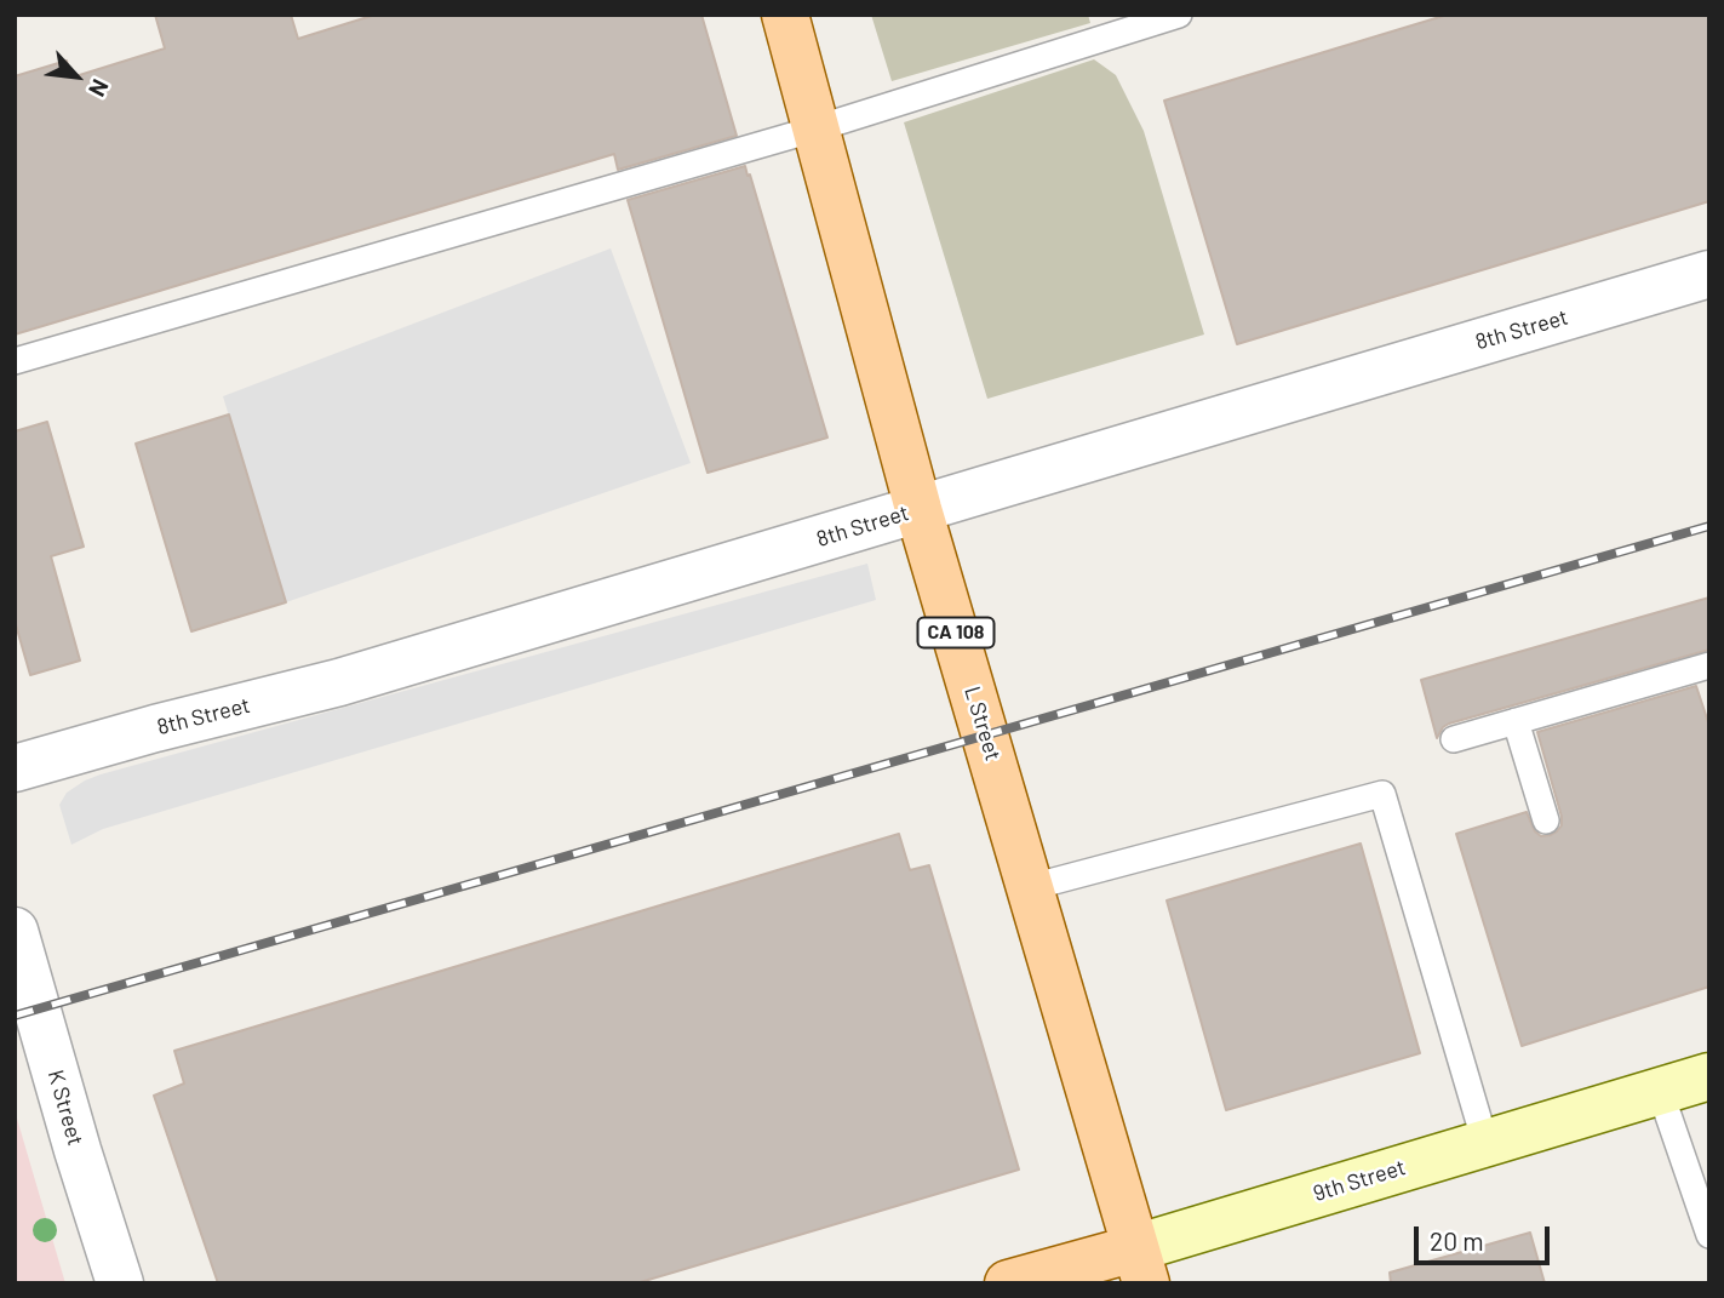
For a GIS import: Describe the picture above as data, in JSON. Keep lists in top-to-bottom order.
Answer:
{
  "streets": {
    "main road": ["CA 108", "L Street", "9th Street"],
    "street": ["8th Street", "K Street"]
  },
  "crossings": [
    ["8th Street", "L Street"],
    ["L Street", "9th Street"]
  ],
  "scale_bar": "20 m",
  "north": "bottom right"
}
